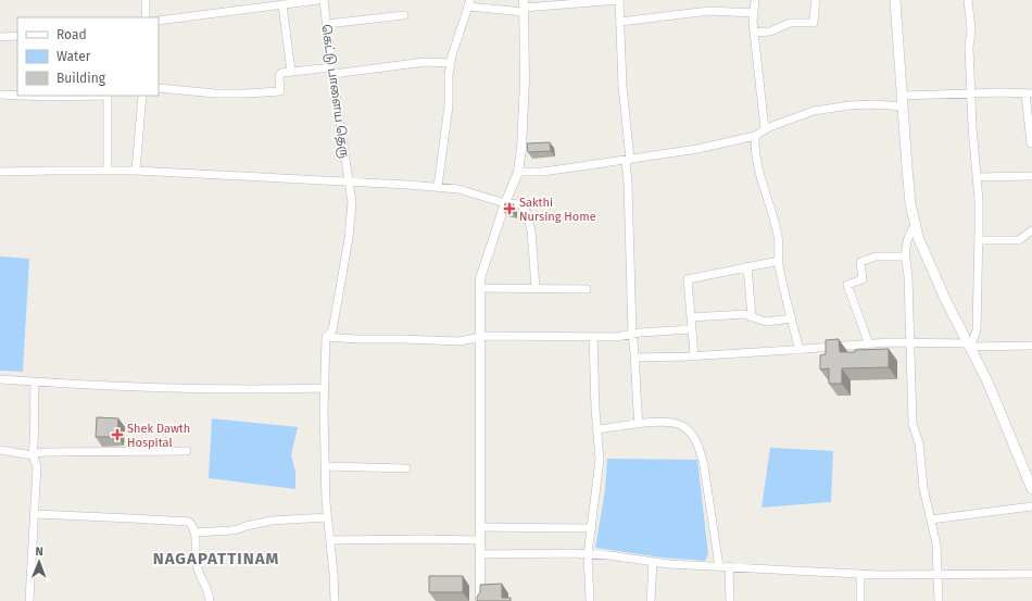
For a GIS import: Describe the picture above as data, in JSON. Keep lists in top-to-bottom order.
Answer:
{
  "streets": {
    "street": ["கெட்டு பாளைய தெரு"]
  },
  "districts": ["NAGAPATTINAM"],
  "places": {
    "health": ["Sakthi Nursing Home", "Shek Dawth Hospital"]
  },
  "legend": ["Road", "Water", "Building"],
  "north": "top"
}
